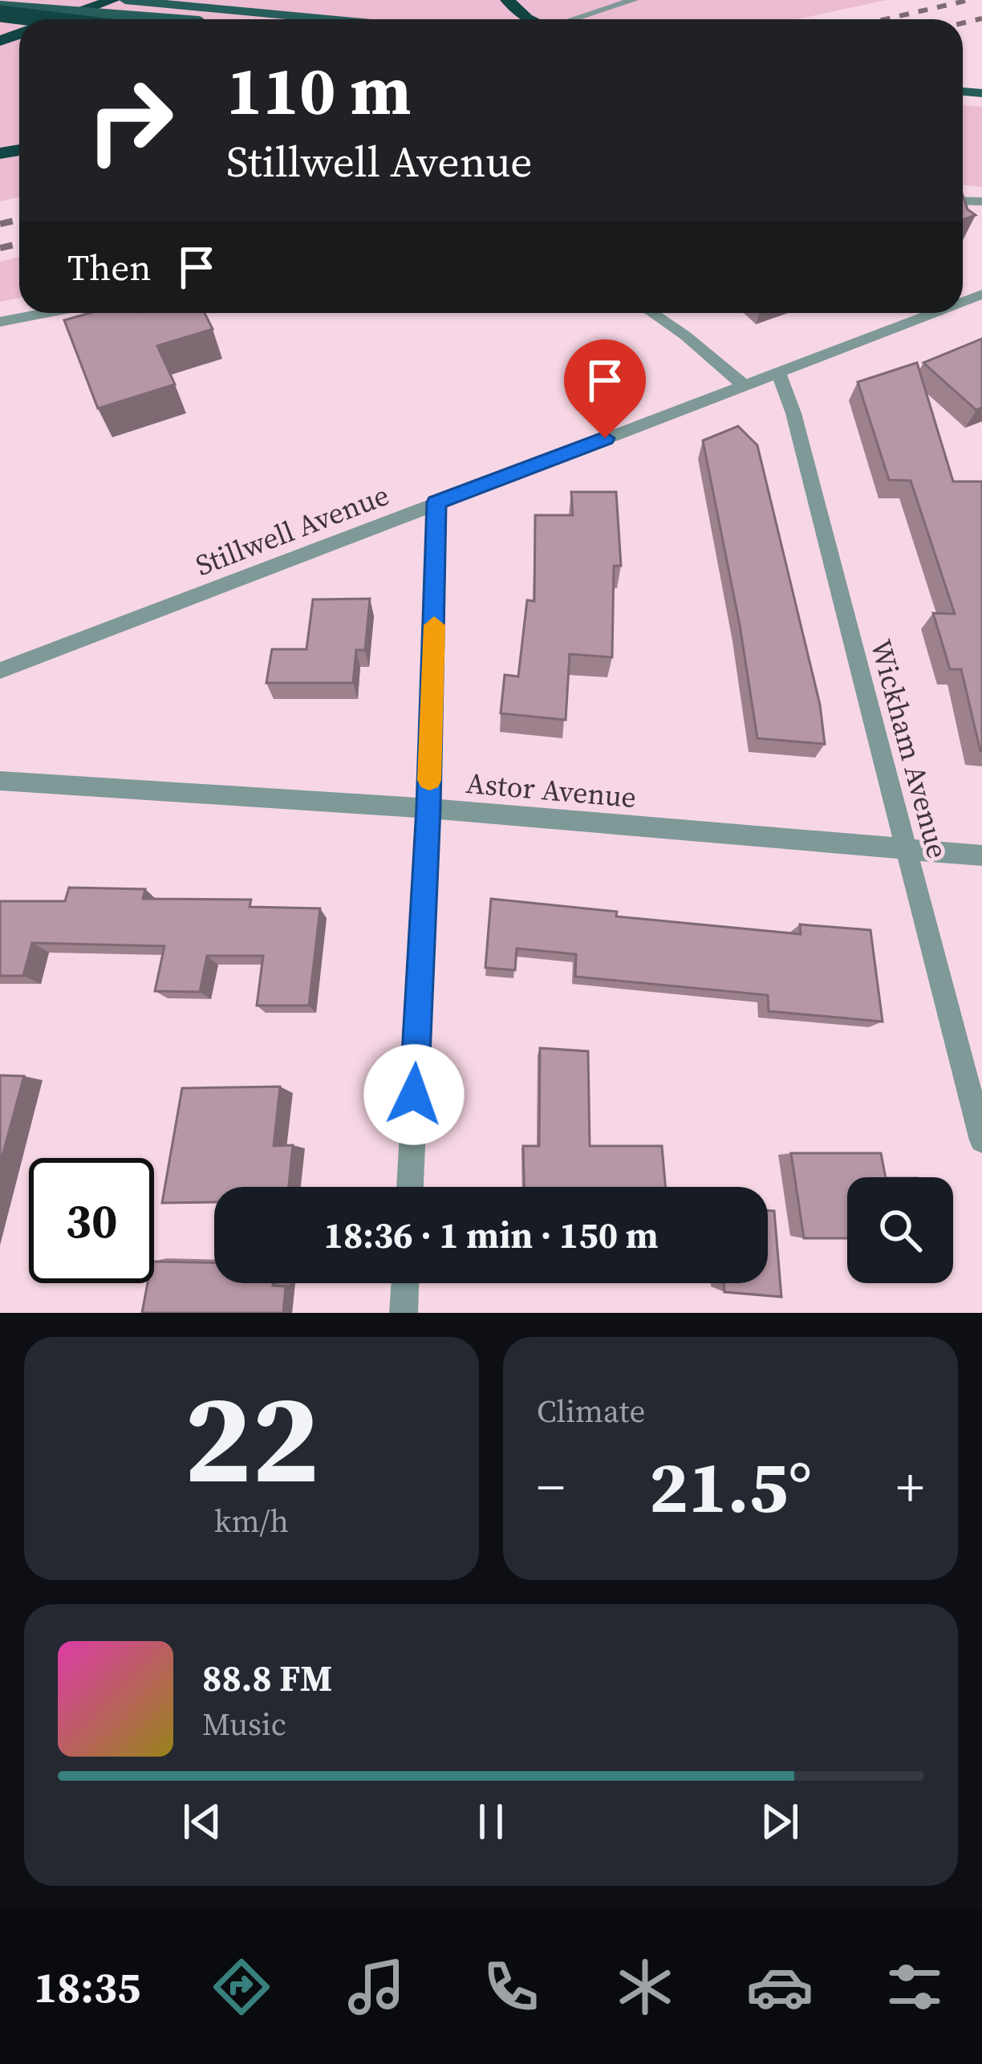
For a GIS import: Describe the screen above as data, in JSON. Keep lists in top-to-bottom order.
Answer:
{
  "streets": {
    "street": ["Stillwell Avenue", "Wickham Avenue", "Astor Avenue"]
  },
  "crossings": [
    ["Stillwell Avenue", "Wickham Avenue"],
    ["Wickham Avenue", "Astor Avenue"]
  ],
  "page": {
    "turn": ["110 m", "Stillwell Avenue"],
    "then": "Then",
    "limit": "30",
    "trip": "18:36 · 1 min · 150 m",
    "tile": [
      ["22", "km/h"],
      "Climate"
    ],
    "heat": ["−", "21.5°", "+"],
    "song": ["88.8 FM", "Music"],
    "tabs": "18:35"
  }
}
